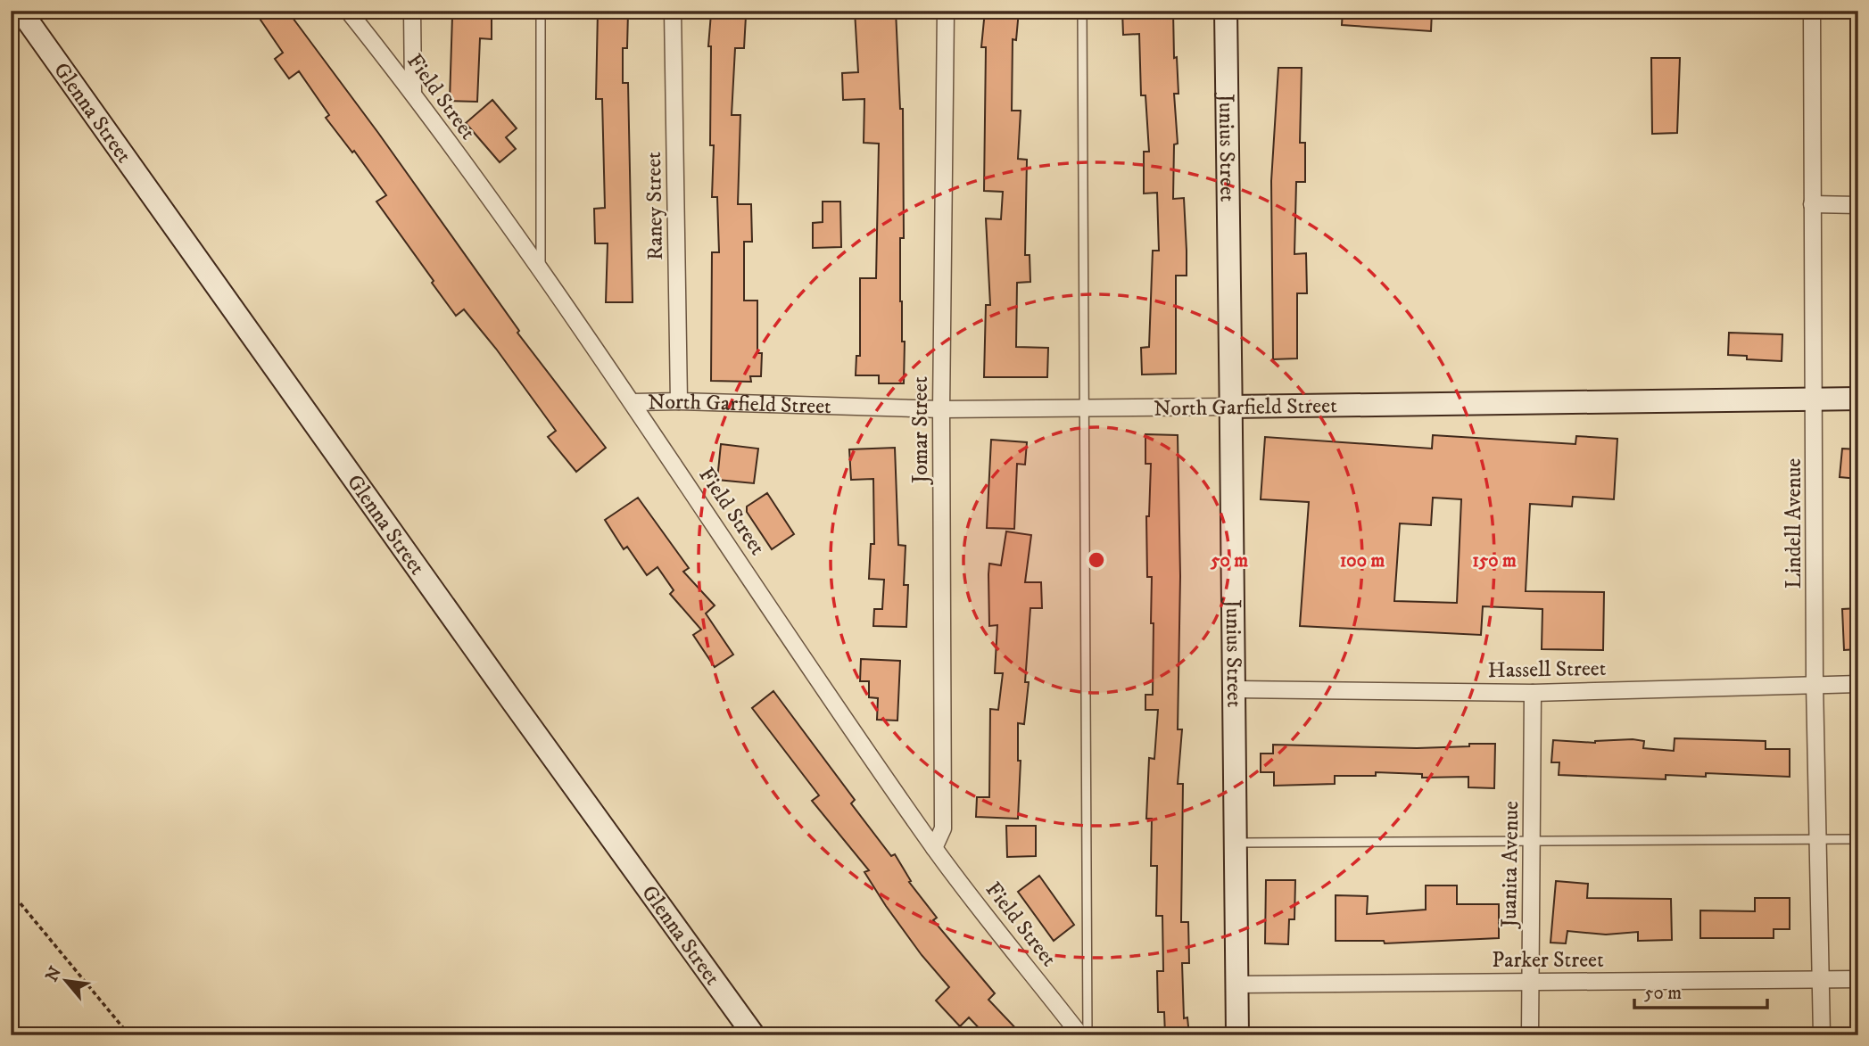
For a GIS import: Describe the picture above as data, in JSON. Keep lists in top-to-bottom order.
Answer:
{
  "streets": {
    "street": [
      "Field Street",
      "Glenna Street",
      "Junius Street",
      "Raney Street",
      "North Garfield Street",
      "Jomar Street",
      "Lindell Avenue",
      "Hassell Street",
      "Juanita Avenue",
      "Parker Street"
    ]
  },
  "crossings": [
    ["Field Street", "North Garfield Street"],
    ["Field Street", "Jomar Street"],
    ["Junius Street", "North Garfield Street"],
    ["Junius Street", "Hassell Street"],
    ["Junius Street", "Parker Street"],
    ["Raney Street", "North Garfield Street"],
    ["North Garfield Street", "Jomar Street"],
    ["North Garfield Street", "Lindell Avenue"],
    ["Lindell Avenue", "Hassell Street"],
    ["Lindell Avenue", "Parker Street"],
    ["Hassell Street", "Juanita Avenue"],
    ["Juanita Avenue", "Parker Street"]
  ],
  "scale_bar": "50 m",
  "north": "top left",
  "rings": ["50 m", "100 m", "150 m"]
}
